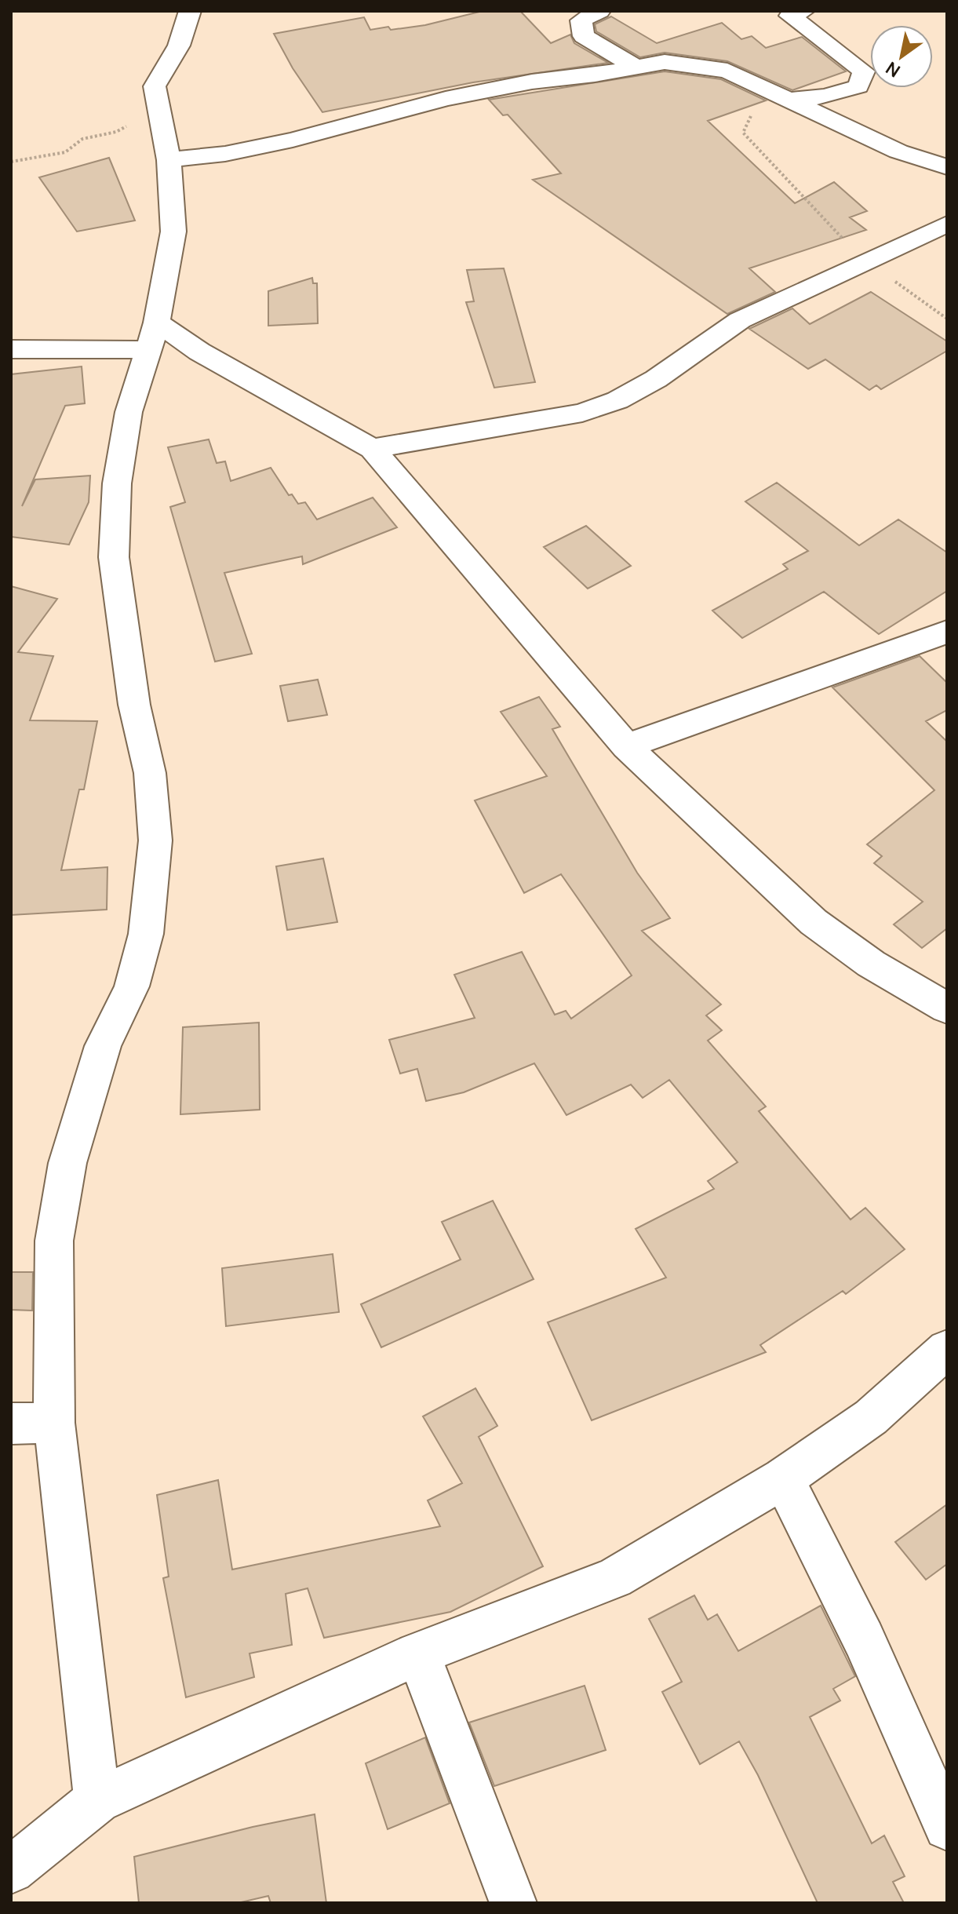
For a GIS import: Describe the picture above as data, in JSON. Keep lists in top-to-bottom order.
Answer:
{
  "north": "bottom left"
}
